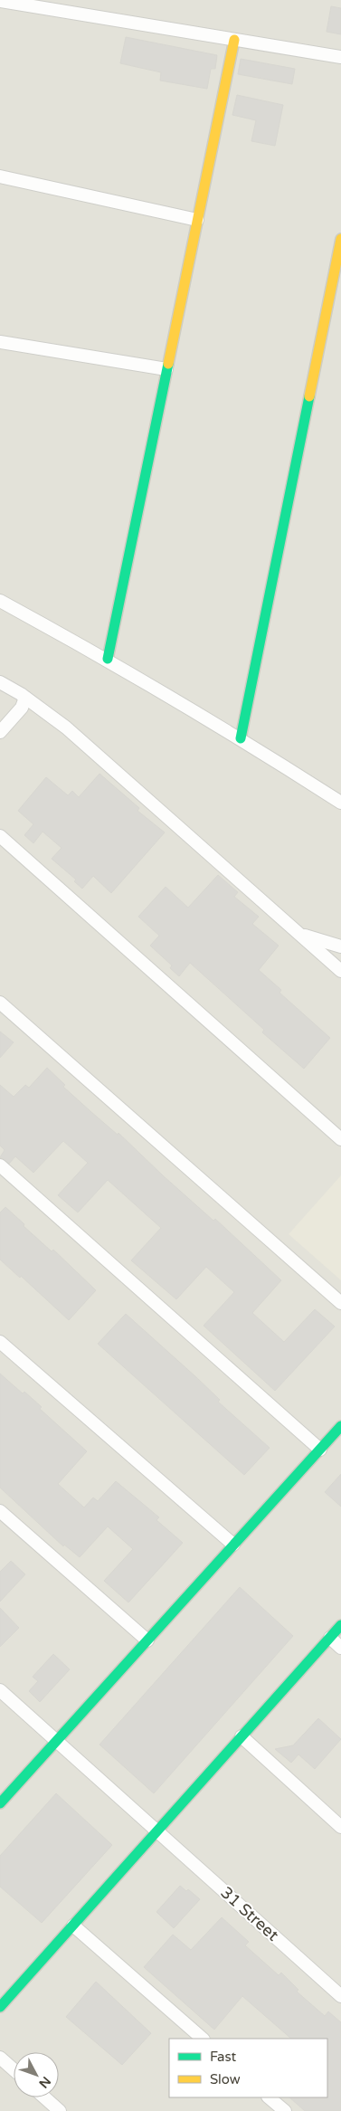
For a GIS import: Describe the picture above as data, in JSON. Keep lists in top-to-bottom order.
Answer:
{
  "streets": {
    "street": ["31 Street"]
  },
  "legend": ["Fast", "Slow"],
  "north": "bottom right"
}
